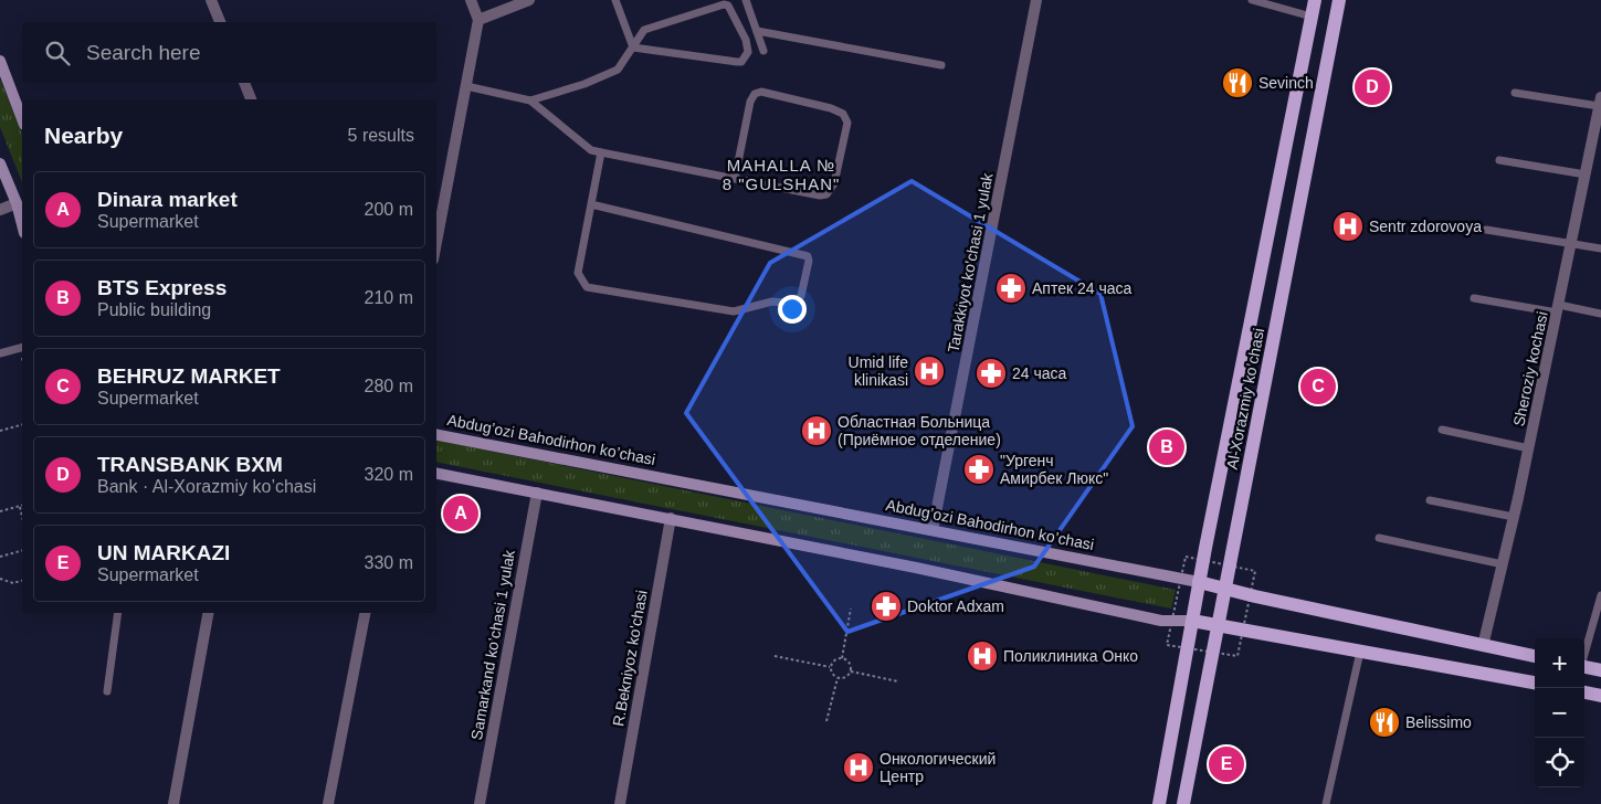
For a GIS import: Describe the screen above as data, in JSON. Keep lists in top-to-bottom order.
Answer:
{
  "streets": {
    "main road": ["Al-Xorazmiy ko’chasi", "Abdug’ozi Bahodirhon ko’chasi"],
    "street": [
      "Tarakkiyot ko'chasi 1 yulak",
      "Sheroziy kochasi",
      "Samarkand ko’chasi 1 yulak",
      "R.Bekniyoz ko'chasi"
    ]
  },
  "crossings": [
    ["Tarakkiyot ko'chasi 1 yulak", "Abdug’ozi Bahodirhon ko’chasi"],
    ["Sheroziy kochasi", "Abdug’ozi Bahodirhon ko’chasi"],
    ["Al-Xorazmiy ko’chasi", "Abdug’ozi Bahodirhon ko’chasi"]
  ],
  "districts": ["MAHALLA № 8 \"GULSHAN\""],
  "places": {
    "restaurant": ["Sevinch", "Belissimo"],
    "hospital": [
      "Sentr zdorovoya",
      "Umid life klinikasi",
      "Областная Больница (Приёмное отделение)",
      "Поликлиника Онко",
      "Онкологический Центр"
    ],
    "pharmacy": [
      "Аптек 24 часа",
      "24 часа",
      "\"Ургенч Амирбек Люкс\"",
      "Doktor Adxam"
    ]
  },
  "page": {
    "search": "Search here",
    "pins": [
      "D",
      "C",
      "B",
      "A",
      "E"
    ],
    "heading": ["Nearby", "5 results"],
    "list": [
      {
        "mark": "A",
        "name": "Dinara market",
        "note": "Supermarket",
        "value": "200 m"
      },
      {
        "mark": "B",
        "name": "BTS Express",
        "note": "Public building",
        "value": "210 m"
      },
      {
        "mark": "C",
        "name": "BEHRUZ MARKET",
        "note": "Supermarket",
        "value": "280 m"
      },
      {
        "mark": "D",
        "name": "TRANSBANK BXM",
        "note": "Bank · Al-Xorazmiy ko’chasi",
        "value": "320 m"
      },
      {
        "mark": "E",
        "name": "UN MARKAZI",
        "note": "Supermarket",
        "value": "330 m"
      }
    ],
    "map_buttons": ["+", "−"]
  }
}
